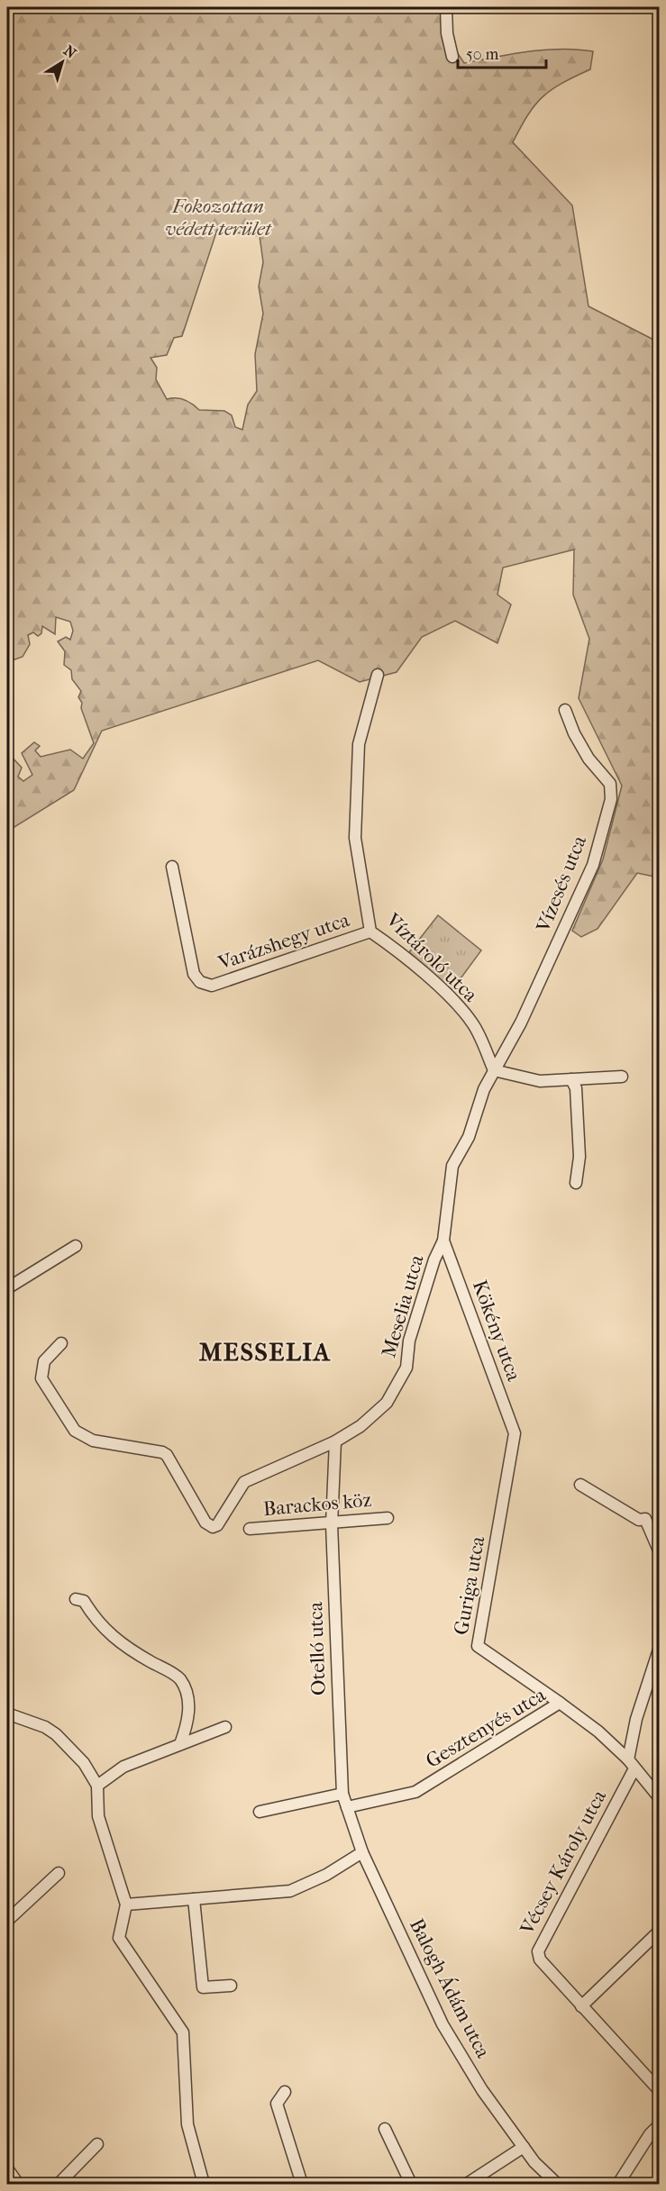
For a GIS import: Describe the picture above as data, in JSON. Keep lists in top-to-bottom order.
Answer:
{
  "streets": {
    "street": [
      "Vízesés utca",
      "Varázshegy utca",
      "Víztároló utca",
      "Meselia utca",
      "Kökény utca",
      "Barackos köz",
      "Guriga utca",
      "Otelló utca",
      "Gesztenyés utca",
      "Vécsey Károly utca",
      "Balogh Ádám utca"
    ]
  },
  "crossings": [
    ["Vízesés utca", "Víztároló utca"],
    ["Vízesés utca", "Meselia utca"],
    ["Varázshegy utca", "Víztároló utca"],
    ["Víztároló utca", "Meselia utca"],
    ["Meselia utca", "Kökény utca"],
    ["Meselia utca", "Otelló utca"],
    ["Kökény utca", "Guriga utca"],
    ["Barackos köz", "Otelló utca"],
    ["Guriga utca", "Gesztenyés utca"],
    ["Otelló utca", "Gesztenyés utca"],
    ["Otelló utca", "Balogh Ádám utca"]
  ],
  "districts": ["MESSELIA"],
  "parks": ["Fokozottan védett terület"],
  "scale_bar": "50 m",
  "north": "top right"
}
